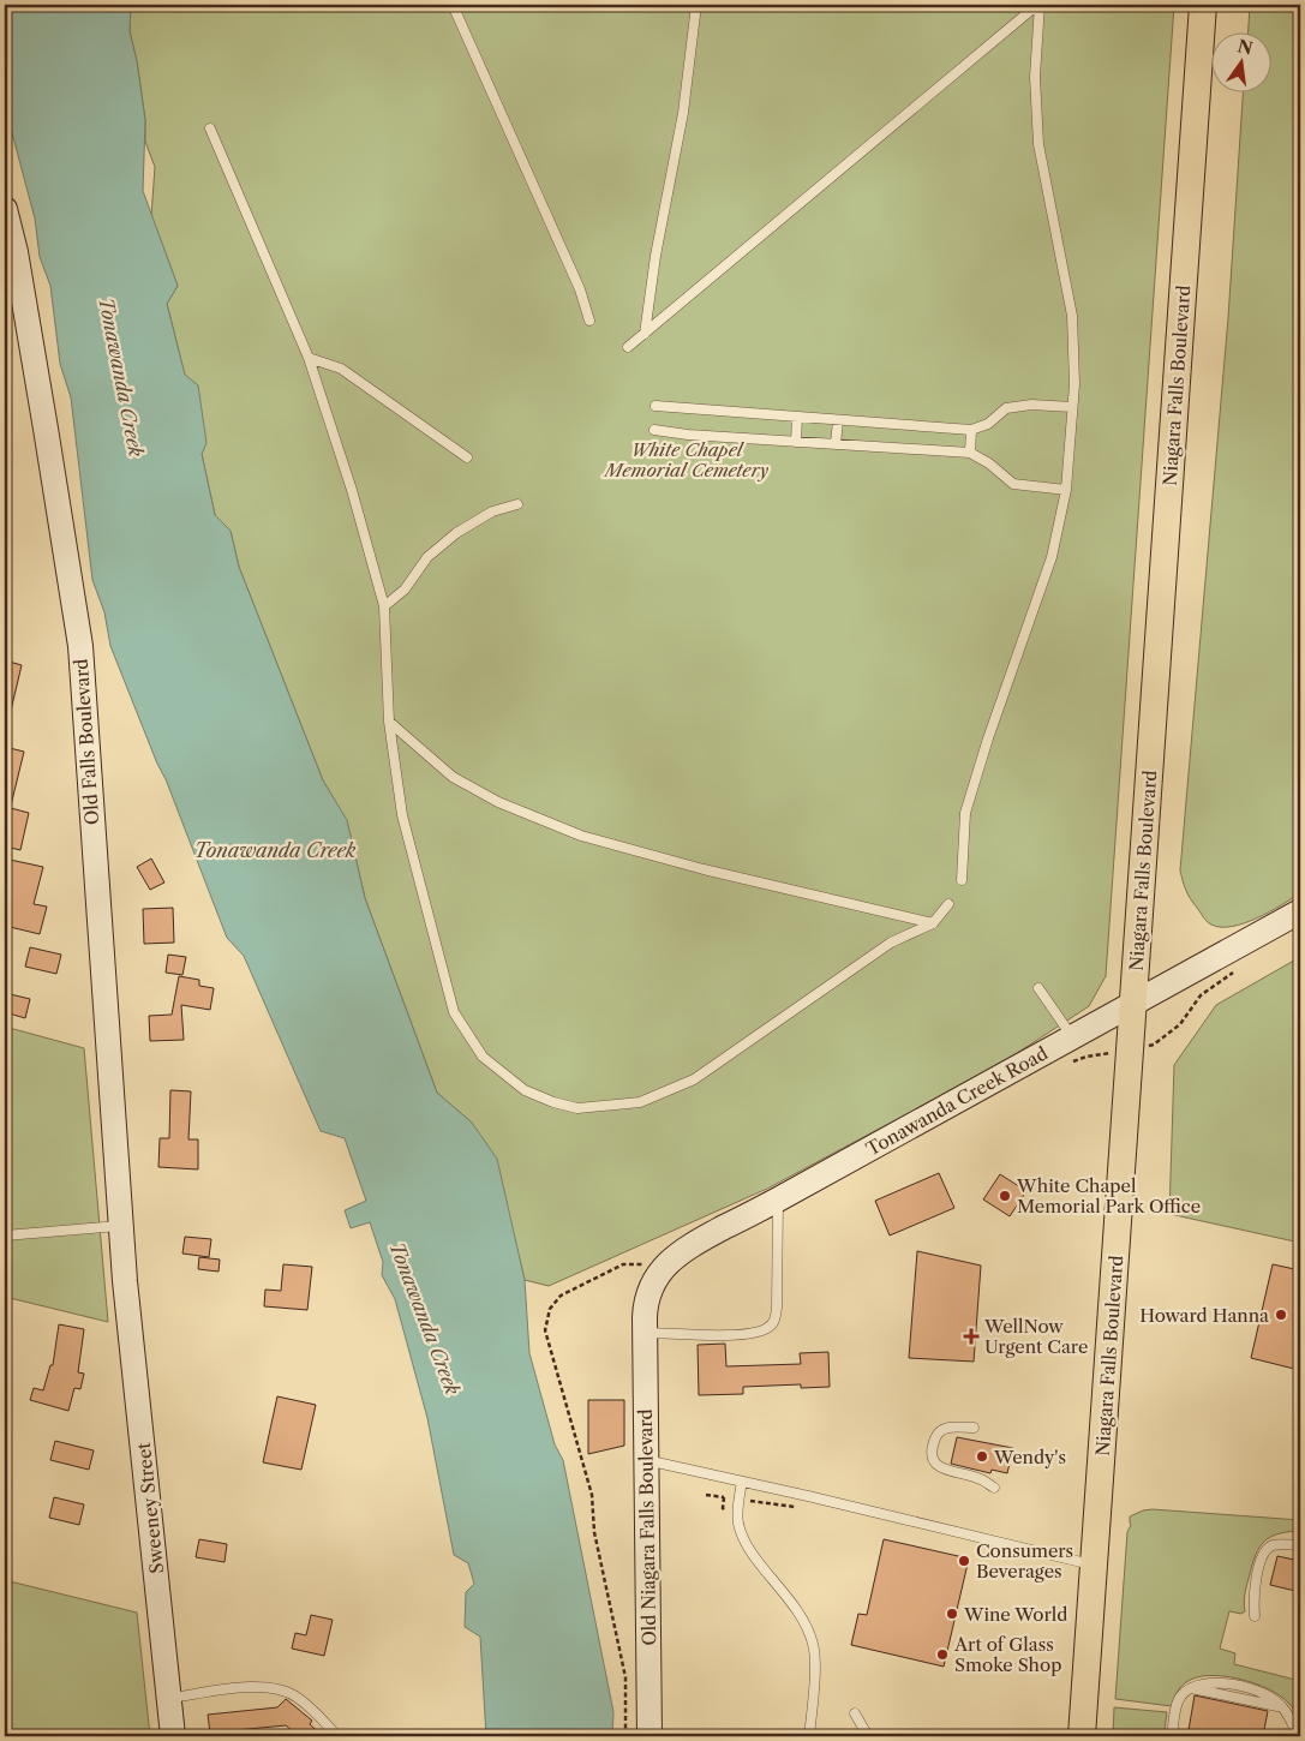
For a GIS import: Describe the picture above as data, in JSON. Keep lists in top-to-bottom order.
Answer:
{
  "streets": {
    "main road": ["Niagara Falls Boulevard"],
    "street": [
      "Old Falls Boulevard",
      "Tonawanda Creek Road",
      "Sweeney Street",
      "Old Niagara Falls Boulevard"
    ]
  },
  "crossings": [
    ["Niagara Falls Boulevard", "Tonawanda Creek Road"],
    ["Old Falls Boulevard", "Sweeney Street"],
    ["Tonawanda Creek Road", "Old Niagara Falls Boulevard"]
  ],
  "water": ["Tonawanda Creek"],
  "parks": ["White Chapel Memorial Cemetery"],
  "places": {
    "other": [
      "White Chapel Memorial Park Office",
      "Howard Hanna",
      "Wendy's",
      "Consumers Beverages",
      "Wine World",
      "Art of Glass Smoke Shop"
    ],
    "health": ["WellNow Urgent Care"]
  },
  "north": "top"
}
